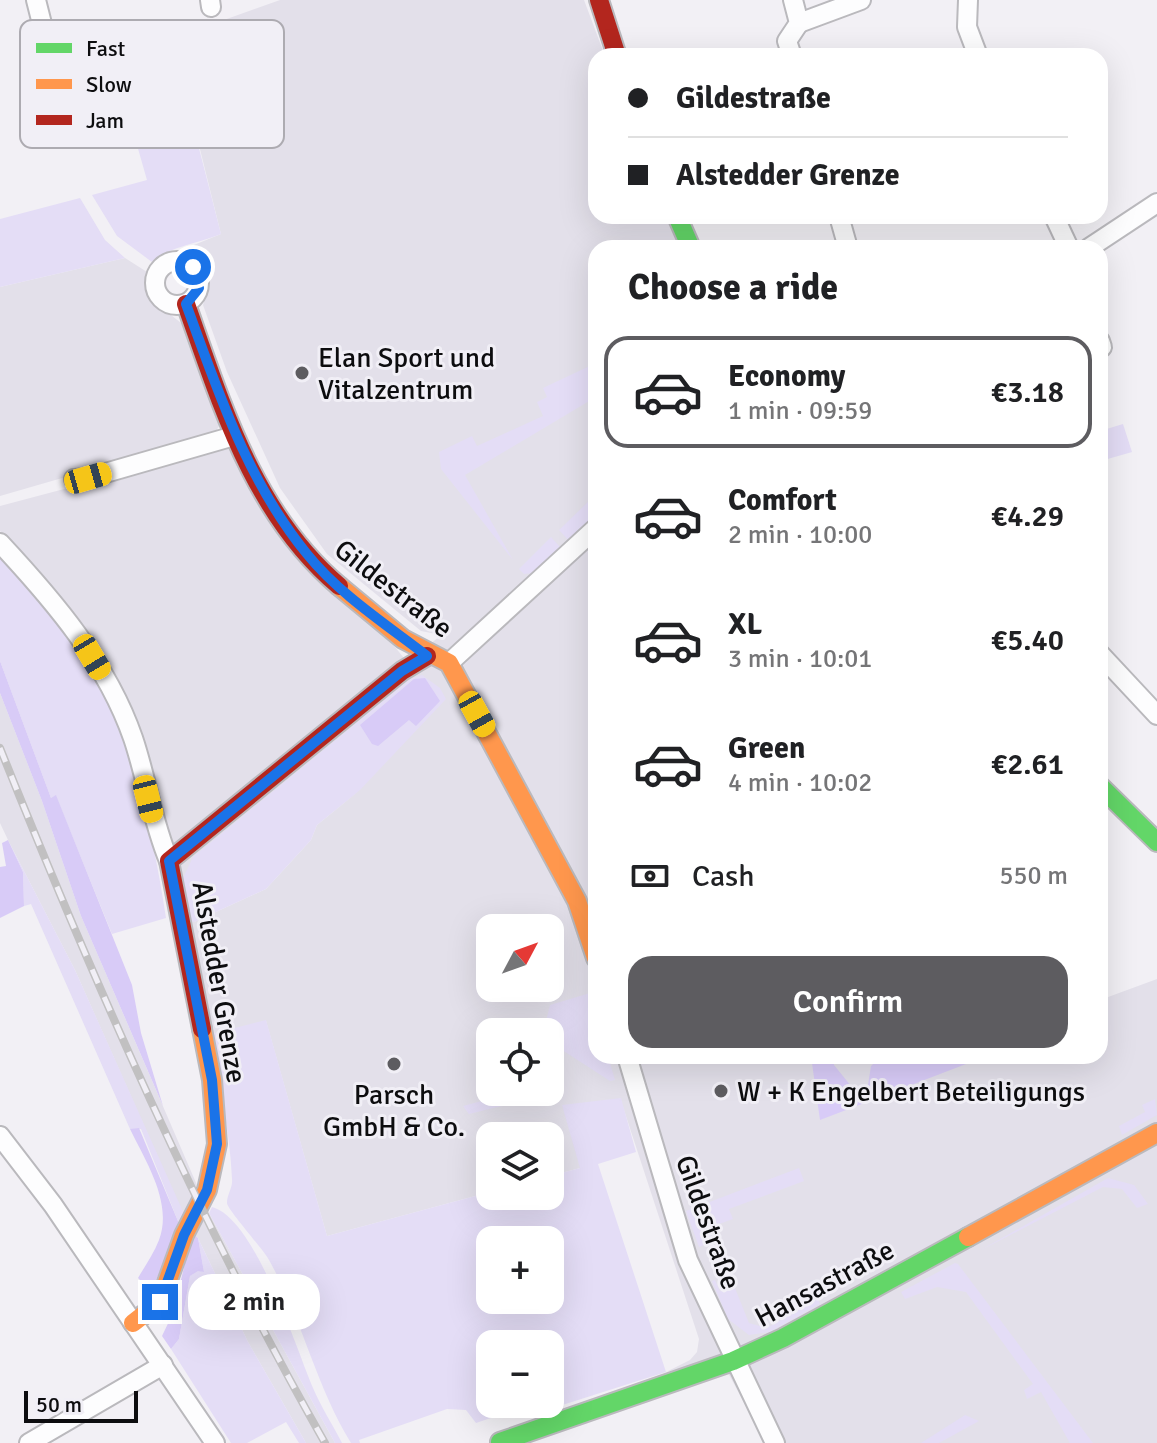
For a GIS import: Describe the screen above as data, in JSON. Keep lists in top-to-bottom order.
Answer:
{
  "streets": {
    "street": ["Gildestraße", "Alstedder Grenze", "Hansastraße"]
  },
  "crossings": [
    ["Gildestraße", "Alstedder Grenze"],
    ["Gildestraße", "Hansastraße"]
  ],
  "places": ["Elan Sport und Vitalzentrum", "Parsch GmbH & Co.", "W + K Engelbert Beteiligungs"],
  "legend": ["Fast", "Slow", "Jam"],
  "scale_bar": "50 m",
  "north": "top right",
  "page": {
    "banner": ["Gildestraße", "Alstedder Grenze"],
    "heading": "Choose a ride",
    "list": [
      {
        "name": "Economy",
        "note": "1 min · 09:59",
        "value": "€3.18"
      },
      {
        "name": "Comfort",
        "note": "2 min · 10:00",
        "value": "€4.29"
      },
      {
        "name": "XL",
        "note": "3 min · 10:01",
        "value": "€5.40"
      },
      {
        "name": "Green",
        "note": "4 min · 10:02",
        "value": "€2.61"
      }
    ],
    "pay": ["Cash", "550 m"],
    "map_buttons": ["+", "−"],
    "buttons": "Confirm",
    "bubble": "2 min",
    "scale": "50 m"
  }
}
